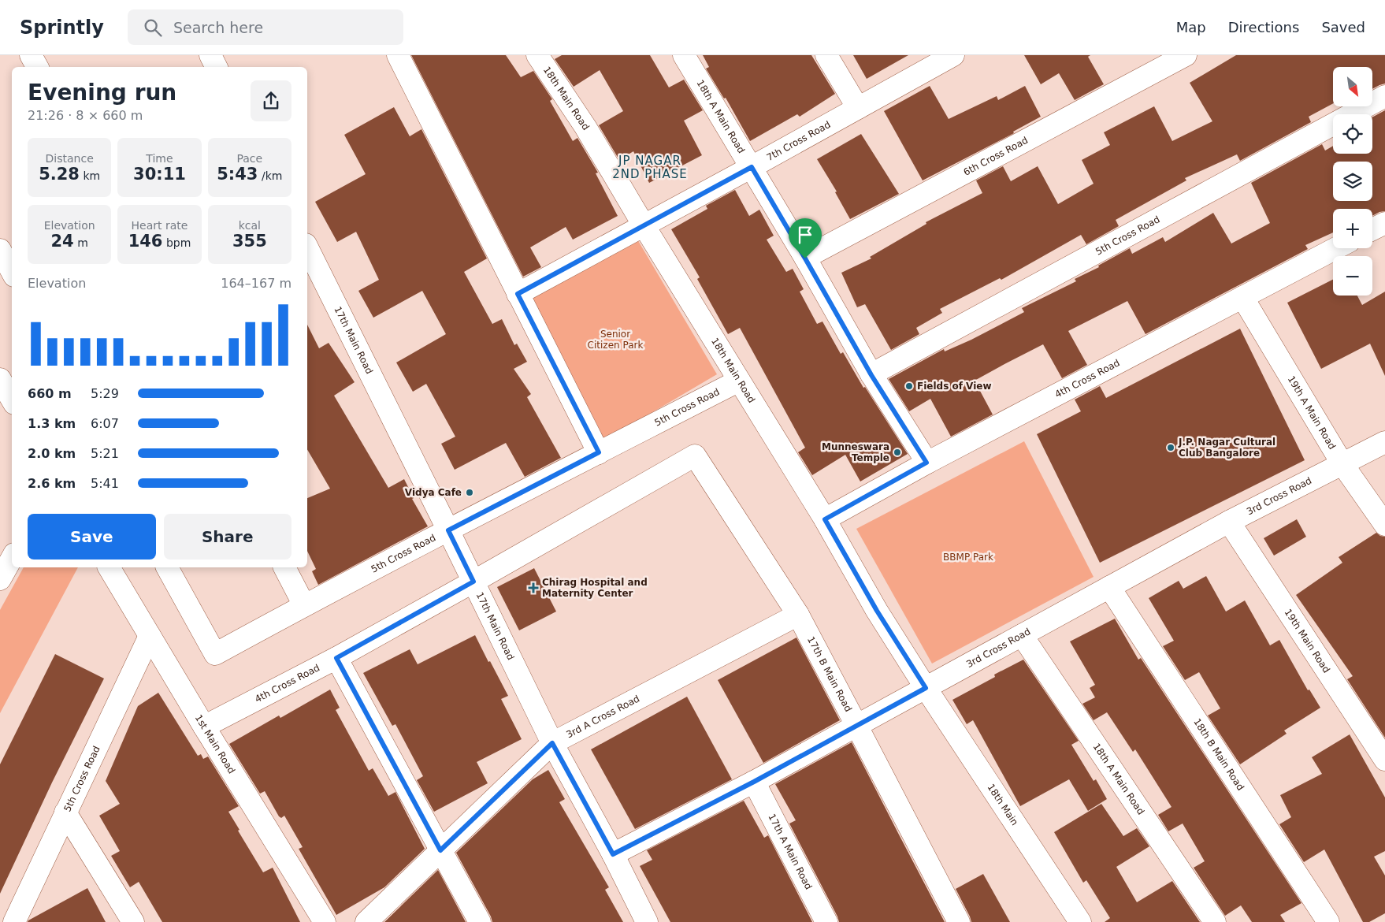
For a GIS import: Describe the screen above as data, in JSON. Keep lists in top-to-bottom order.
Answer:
{
  "streets": {
    "street": [
      "18th Main Road",
      "18th A Main Road",
      "7th Cross Road",
      "6th Cross Road",
      "5th Cross Road",
      "17th Main Road",
      "4th Cross Road",
      "19th A Main Road",
      "3rd Cross Road",
      "19th Main Road",
      "17th B Main Road",
      "3rd A Cross Road",
      "1st Main Road",
      "18th B Main Road",
      "18th Main",
      "17th A Main Road"
    ]
  },
  "crossings": [
    ["18th Main Road", "7th Cross Road"],
    ["18th Main Road", "5th Cross Road"],
    ["18th Main Road", "4th Cross Road"],
    ["18th Main Road", "3rd Cross Road"],
    ["18th Main Road", "18th Main"],
    ["18th A Main Road", "7th Cross Road"],
    ["18th A Main Road", "6th Cross Road"],
    ["18th A Main Road", "5th Cross Road"],
    ["18th A Main Road", "4th Cross Road"],
    ["18th A Main Road", "3rd Cross Road"],
    ["5th Cross Road", "17th Main Road"],
    ["5th Cross Road", "1st Main Road"],
    ["17th Main Road", "4th Cross Road"],
    ["17th Main Road", "3rd Cross Road"],
    ["17th Main Road", "3rd A Cross Road"],
    ["4th Cross Road", "19th A Main Road"],
    ["4th Cross Road", "17th B Main Road"],
    ["4th Cross Road", "1st Main Road"],
    ["19th A Main Road", "3rd Cross Road"],
    ["3rd Cross Road", "19th Main Road"],
    ["3rd Cross Road", "17th B Main Road"],
    ["3rd Cross Road", "18th B Main Road"],
    ["3rd Cross Road", "18th Main"],
    ["3rd Cross Road", "17th A Main Road"],
    ["17th B Main Road", "3rd A Cross Road"]
  ],
  "districts": ["JP NAGAR 2ND PHASE"],
  "parks": ["Senior Citizen Park", "BBMP Park"],
  "places": {
    "other": [
      "Fields of View",
      "J.P. Nagar Cultural Club Bangalore",
      "Munneswara Temple",
      "Vidya Cafe"
    ],
    "health": ["Chirag Hospital and Maternity Center"]
  },
  "north": "bottom right",
  "page": {
    "header": "Sprintly",
    "search": "Search here",
    "nav": ["Map", "Directions", "Saved"],
    "map_buttons": ["+", "−"],
    "heading": ["Evening run", "21:26 · 8 × 660 m"],
    "stats": [
      ["Distance", "5.28 km"],
      ["Time", "30:11"],
      ["Pace", "5:43 /km"],
      ["Elevation", "24 m"],
      ["Heart rate", "146 bpm"],
      ["kcal", "355"]
    ],
    "chart": ["Elevation", "164–167 m"],
    "list": [
      {
        "name": "660 m",
        "note": "5:29"
      },
      {
        "name": "1.3 km",
        "note": "6:07"
      },
      {
        "name": "2.0 km",
        "note": "5:21"
      },
      {
        "name": "2.6 km",
        "note": "5:41"
      }
    ],
    "buttons": ["Save", "Share"]
  }
}
